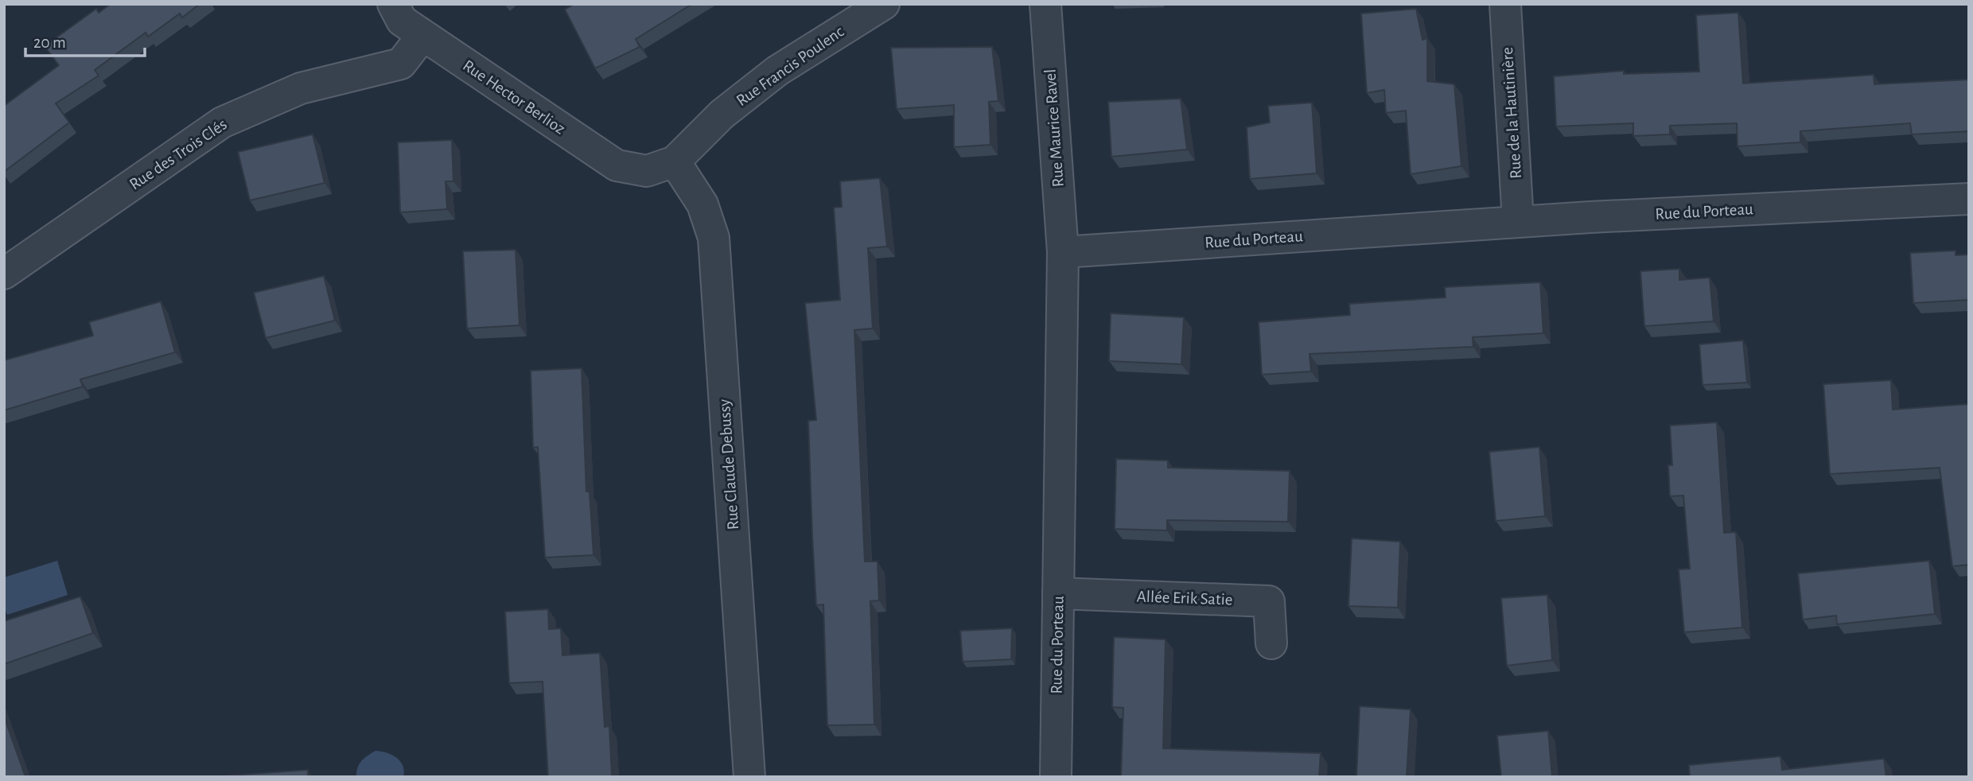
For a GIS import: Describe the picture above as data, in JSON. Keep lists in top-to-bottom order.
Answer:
{
  "streets": {
    "street": [
      "Rue Francis Poulenc",
      "Rue Hector Berlioz",
      "Rue de la Hautinière",
      "Rue Maurice Ravel",
      "Rue des Trois Clés",
      "Rue du Porteau",
      "Rue Claude Debussy",
      "Allée Erik Satie"
    ]
  },
  "crossings": [
    ["Rue Francis Poulenc", "Rue Hector Berlioz"],
    ["Rue Francis Poulenc", "Rue Claude Debussy"],
    ["Rue Hector Berlioz", "Rue des Trois Clés"],
    ["Rue Hector Berlioz", "Rue Claude Debussy"],
    ["Rue de la Hautinière", "Rue du Porteau"],
    ["Rue Maurice Ravel", "Rue du Porteau"],
    ["Rue du Porteau", "Allée Erik Satie"]
  ],
  "scale_bar": "20 m"
}
